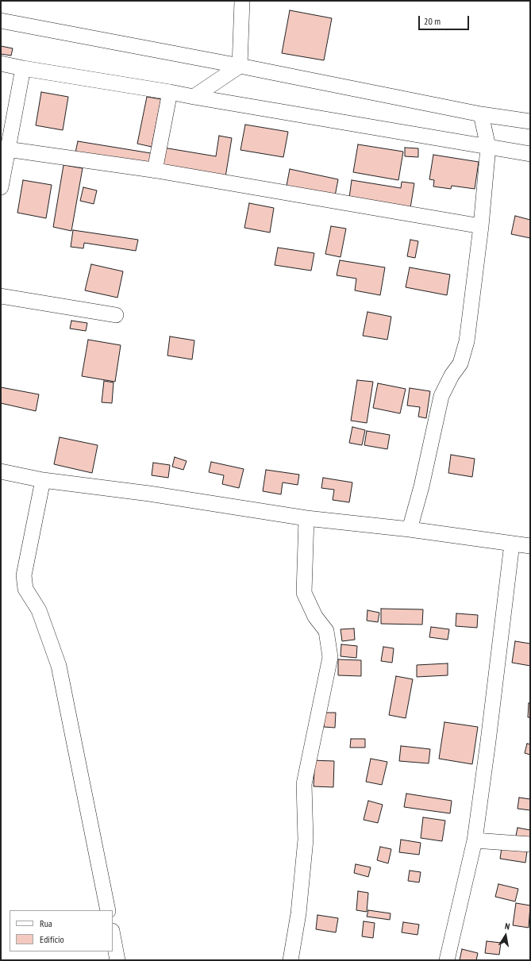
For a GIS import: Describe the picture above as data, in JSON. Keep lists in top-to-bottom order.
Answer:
{
  "legend": ["Rua", "Edifício"],
  "scale_bar": "20 m",
  "north": "top"
}
